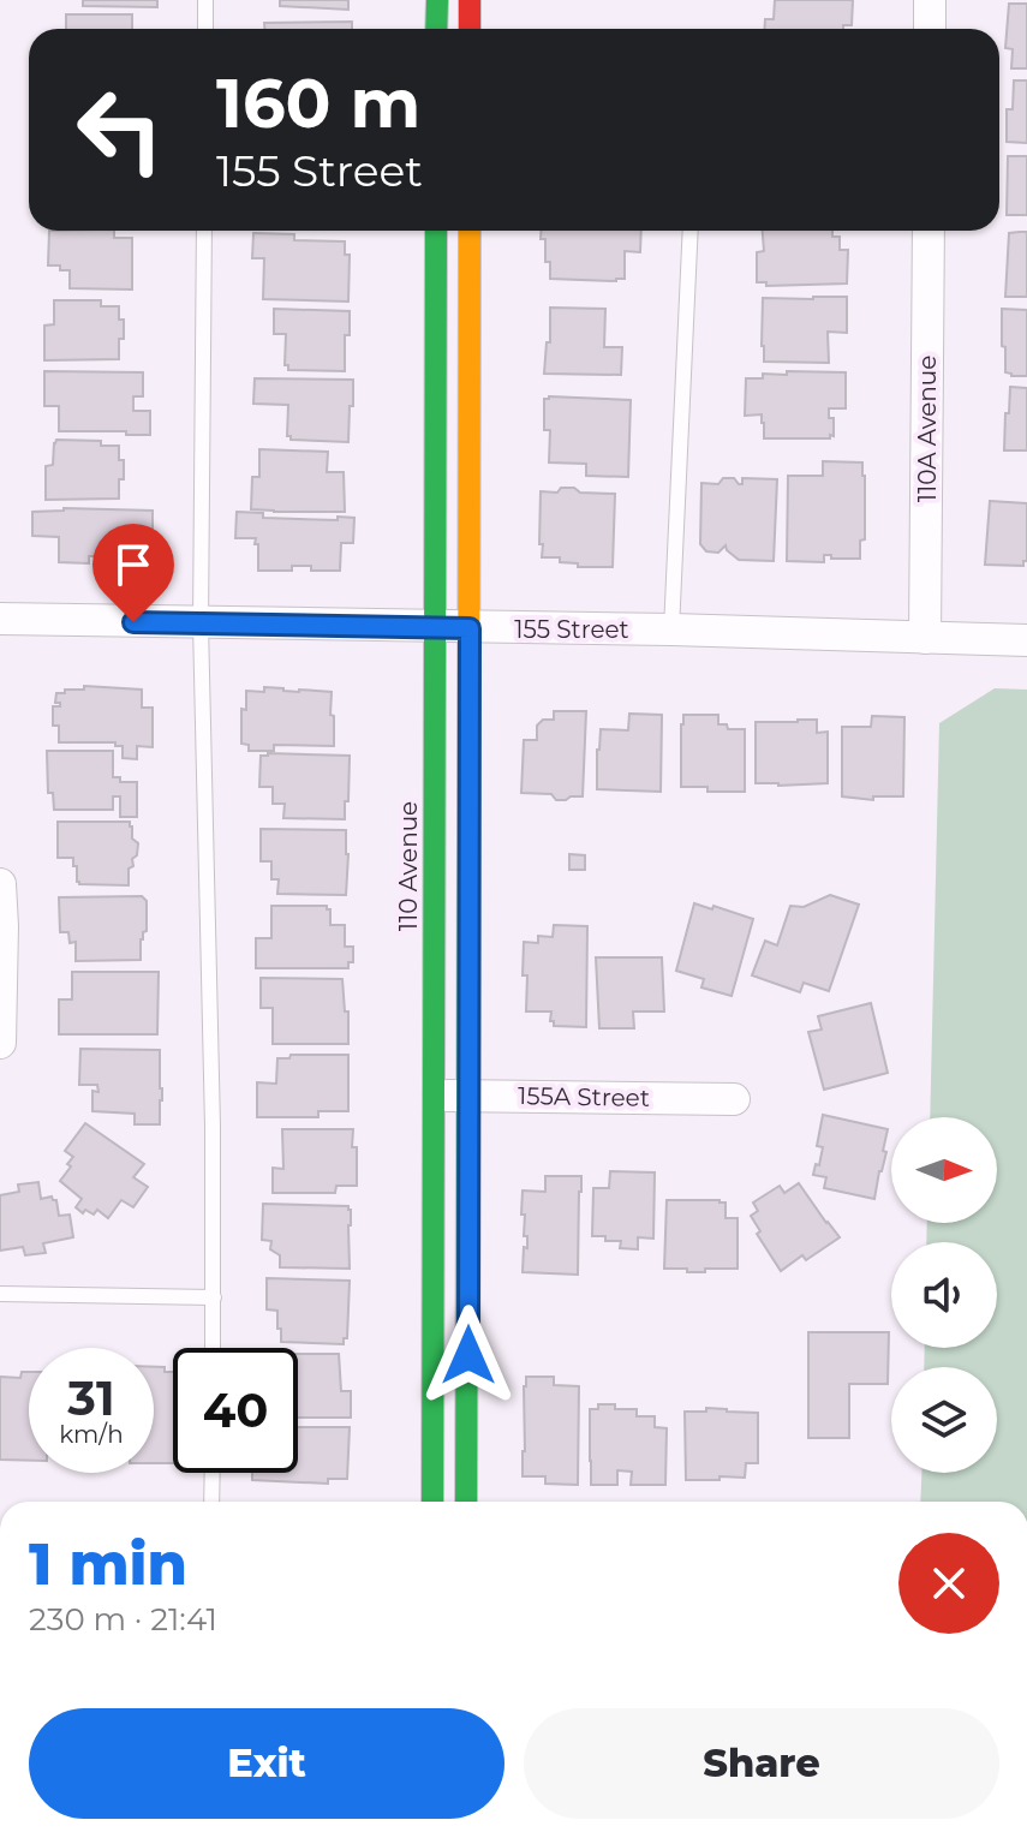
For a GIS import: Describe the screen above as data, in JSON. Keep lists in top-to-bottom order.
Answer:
{
  "streets": {
    "street": [
      "110A Avenue",
      "155 Street",
      "110 Avenue",
      "155A Street"
    ]
  },
  "crossings": [
    ["110A Avenue", "155 Street"],
    ["155 Street", "110 Avenue"],
    ["110 Avenue", "155A Street"]
  ],
  "north": "right",
  "page": {
    "turn": ["160 m", "155 Street"],
    "speed": "31 km/h",
    "limit": "40",
    "heading": ["1 min", "230 m · 21:41"],
    "buttons": ["Exit", "Share"]
  }
}
